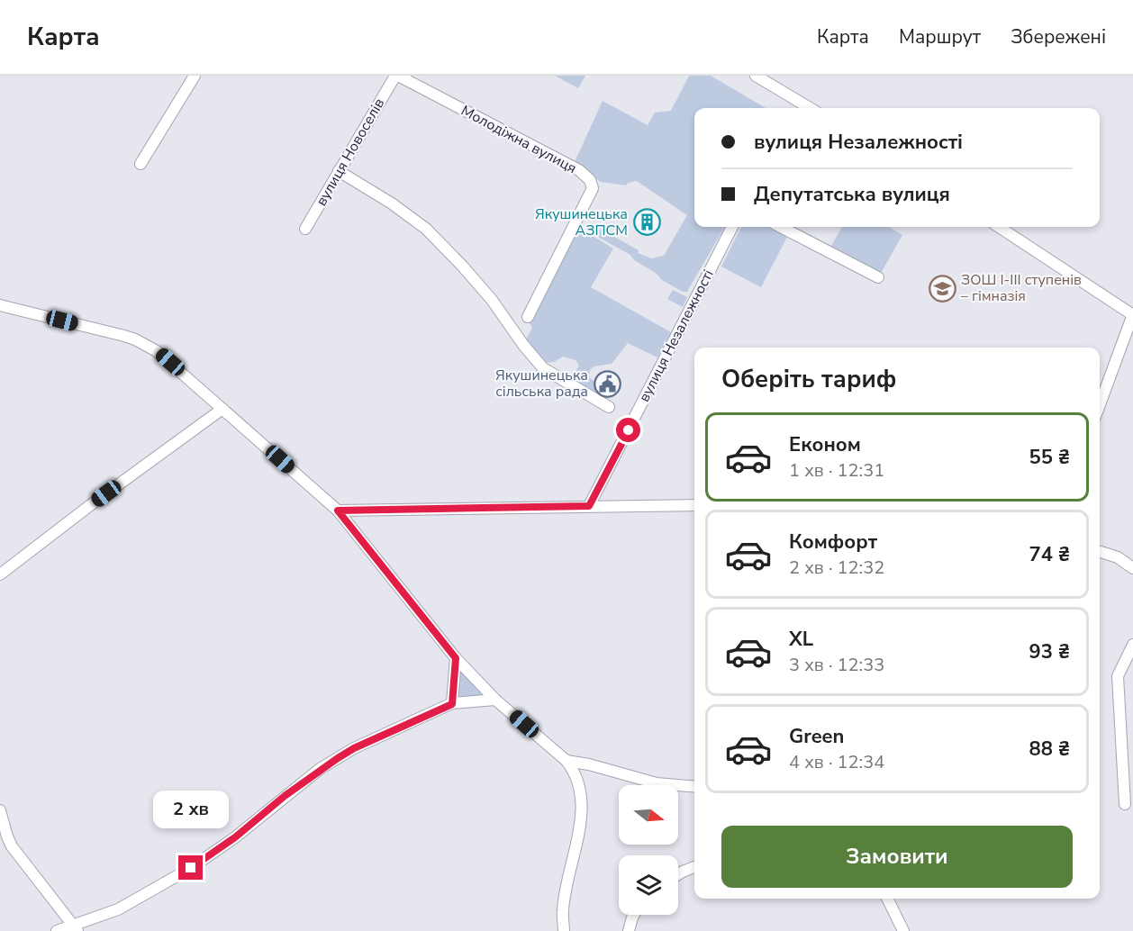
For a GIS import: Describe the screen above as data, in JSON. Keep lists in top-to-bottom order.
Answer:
{
  "streets": {
    "street": ["Молодіжна вулиця", "вулиця Новоселів", "вулиця Незалежності"]
  },
  "crossings": [
    ["Молодіжна вулиця", "вулиця Новоселів"]
  ],
  "places": {
    "building": ["Якушинецька АЗПСМ"],
    "school or university": ["ЗОШ І-ІІІ ступенів – гімназія"],
    "public building": ["Якушинецька сільська рада"]
  },
  "north": "right",
  "page": {
    "header": "Карта",
    "nav": ["Карта", "Маршрут", "Збережені"],
    "banner": ["вулиця Незалежності", "Депутатська вулиця"],
    "heading": "Оберіть тариф",
    "list": [
      {
        "name": "Економ",
        "note": "1 хв · 12:31",
        "value": "55 ₴"
      },
      {
        "name": "Комфорт",
        "note": "2 хв · 12:32",
        "value": "74 ₴"
      },
      {
        "name": "XL",
        "note": "3 хв · 12:33",
        "value": "93 ₴"
      },
      {
        "name": "Green",
        "note": "4 хв · 12:34",
        "value": "88 ₴"
      }
    ],
    "bubble": "2 хв",
    "buttons": "Замовити"
  }
}
